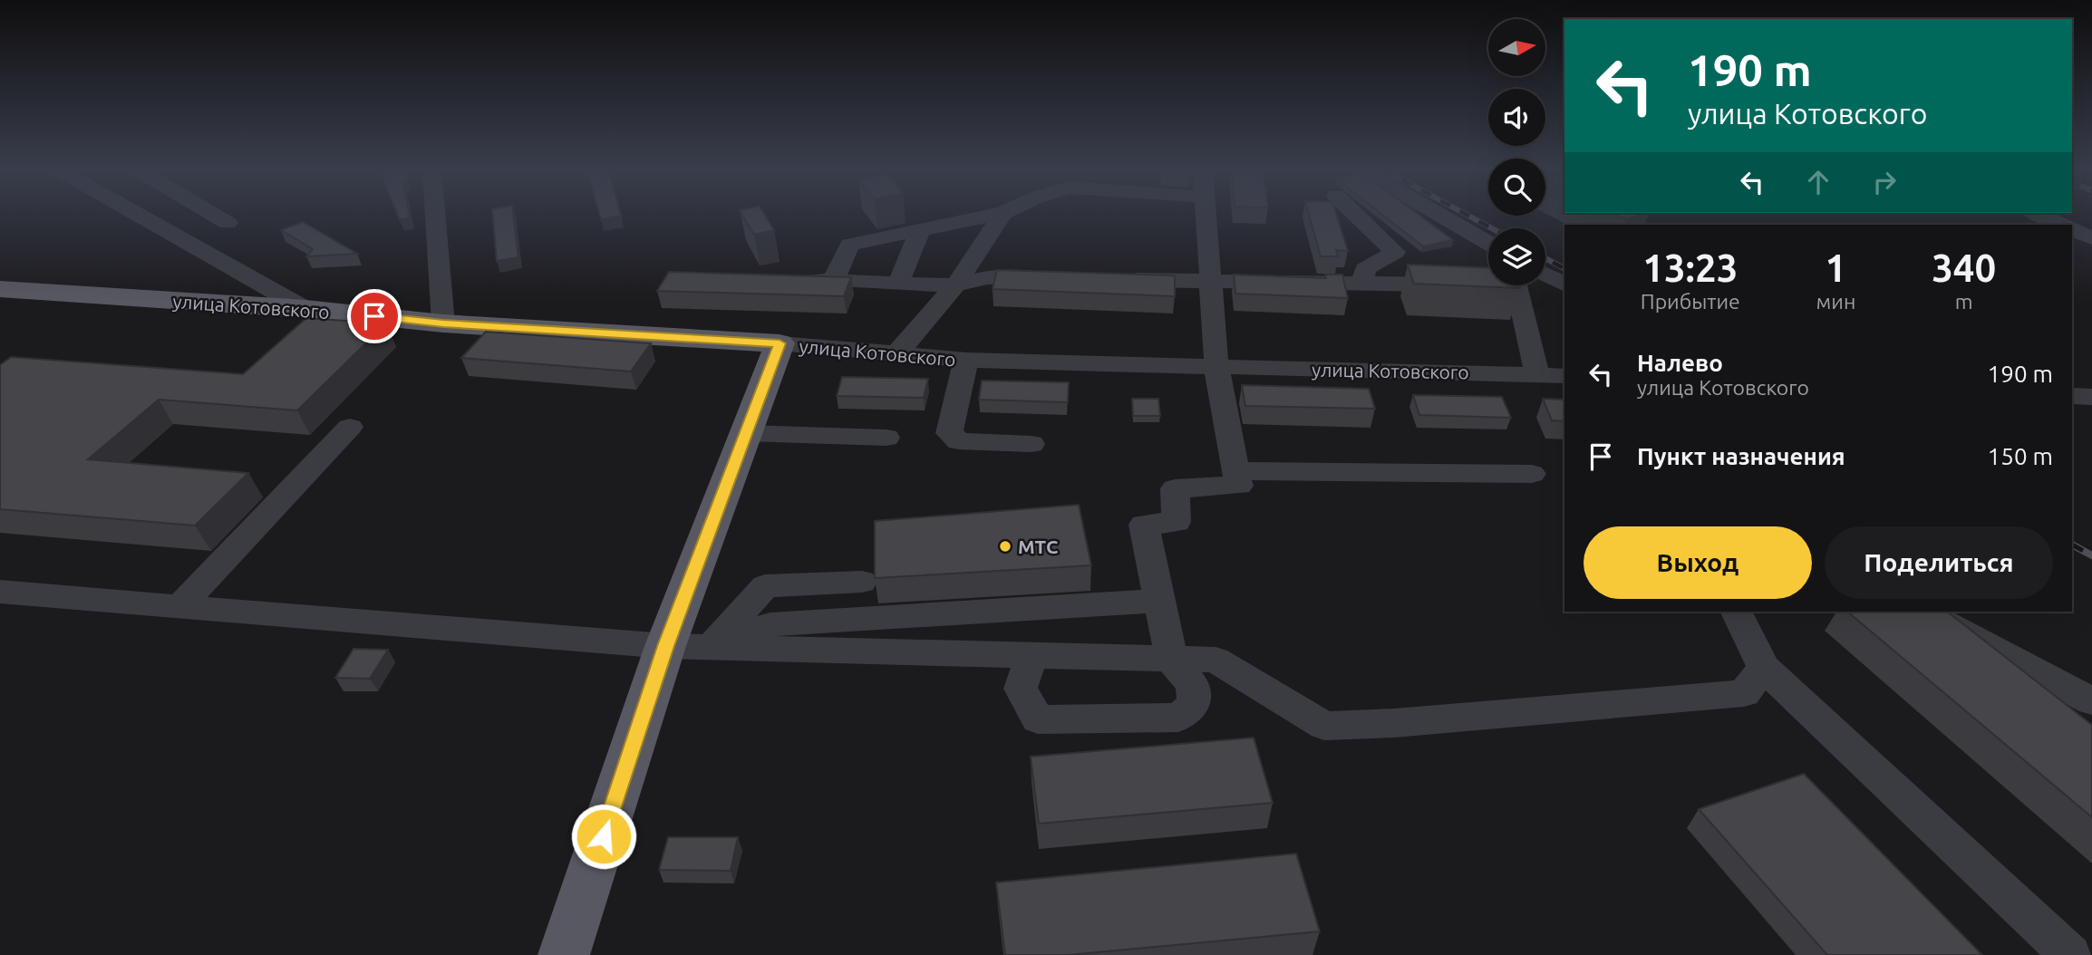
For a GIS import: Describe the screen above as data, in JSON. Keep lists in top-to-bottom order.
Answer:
{
  "streets": {
    "main road": ["улица Котовского"]
  },
  "places": ["МТС"],
  "north": "right",
  "page": {
    "turn": ["190 m", "улица Котовского"],
    "eta": [
      "13:23",
      "Прибытие",
      "1",
      "мин",
      "340",
      "m"
    ],
    "list": [
      {
        "name": "Налево",
        "note": "улица Котовского",
        "value": "190 m"
      },
      {
        "name": "Пункт назначения",
        "value": "150 m"
      }
    ],
    "buttons": ["Выход", "Поделиться"]
  }
}
